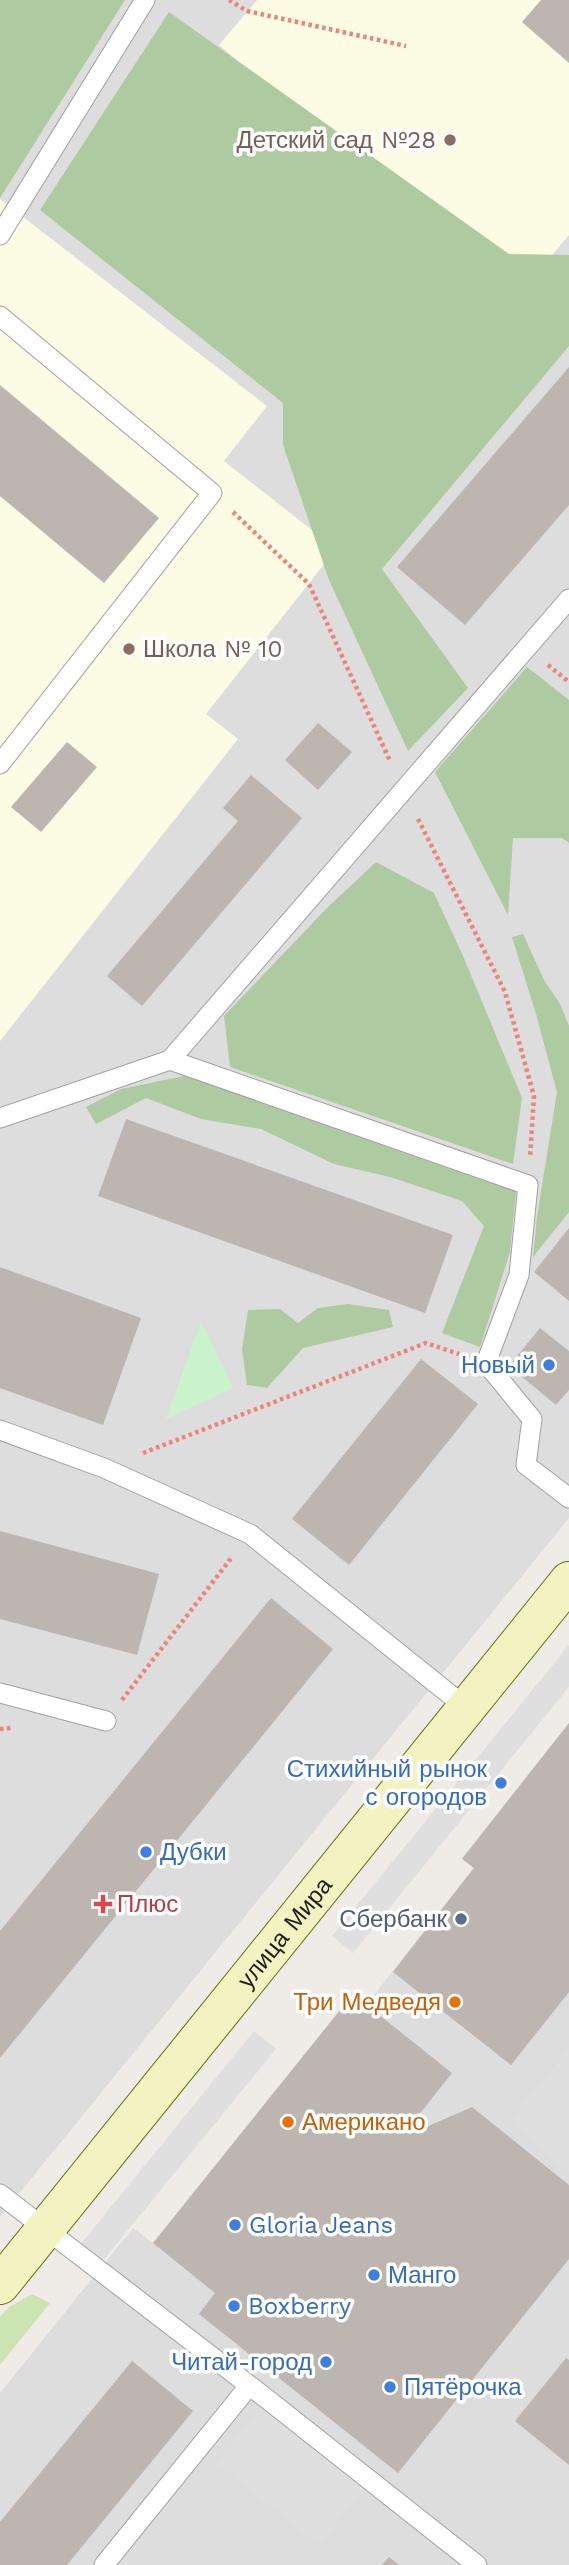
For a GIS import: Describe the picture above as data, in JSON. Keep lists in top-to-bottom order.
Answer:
{
  "streets": {
    "street": ["улица Мира"]
  },
  "places": {
    "other": [
      "Детский сад №28",
      "Школа № 10",
      "Новый",
      "Стихийный рынок с огородов",
      "Дубки",
      "Сбербанк",
      "Три Медведя",
      "Американо",
      "Gloria Jeans",
      "Манго",
      "Boxberry",
      "Читай-город",
      "Пятёрочка"
    ],
    "health": ["Плюс"]
  }
}
